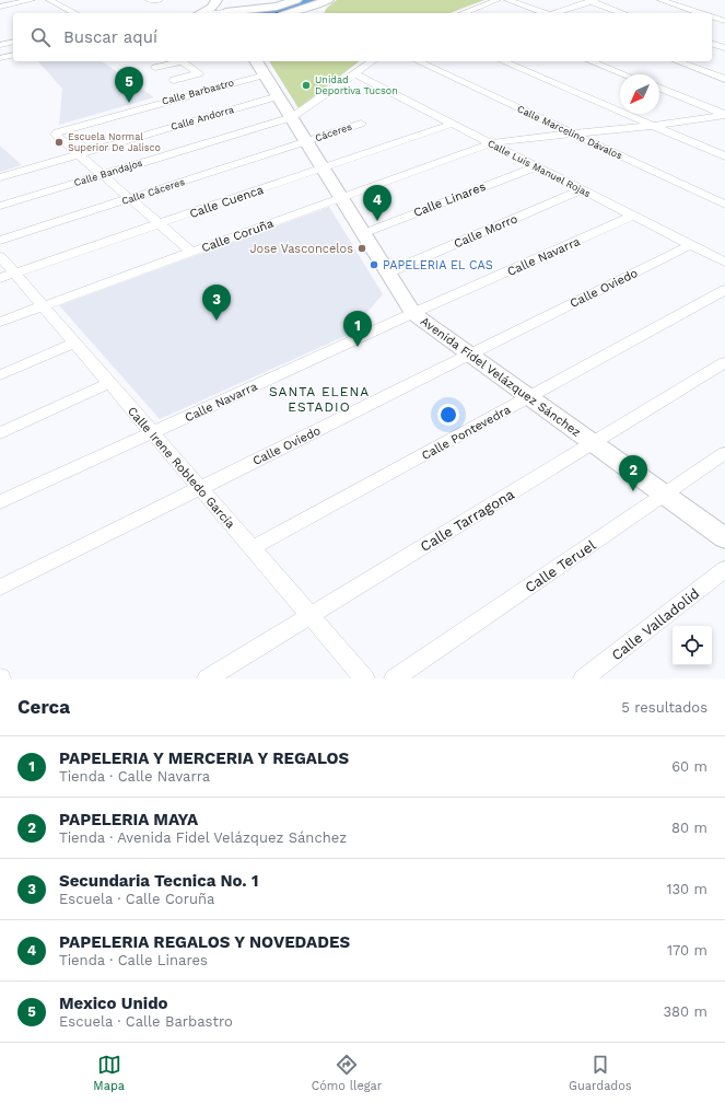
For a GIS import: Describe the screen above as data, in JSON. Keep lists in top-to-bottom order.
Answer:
{
  "streets": {
    "street": [
      "Calle Barbastro",
      "Calle Andorra",
      "Cáceres",
      "Calle Marcelino Dávalos",
      "Calle Luis Manuel Rojas",
      "Calle Bandajos",
      "Calle Cáceres",
      "Calle Linares",
      "Calle Cuenca",
      "Calle Morro",
      "Calle Coruña",
      "Calle Navarra",
      "Calle Oviedo",
      "Avenida Fidel Velázquez Sánchez",
      "Calle Pontevedra",
      "Calle Irene Robledo García",
      "Calle Tarragona",
      "Calle Teruel",
      "Calle Valladolid"
    ]
  },
  "crossings": [
    ["Calle Barbastro", "Calle Andorra"],
    ["Calle Barbastro", "Avenida Fidel Velázquez Sánchez"],
    ["Calle Andorra", "Avenida Fidel Velázquez Sánchez"],
    ["Cáceres", "Calle Cáceres"],
    ["Cáceres", "Avenida Fidel Velázquez Sánchez"],
    ["Calle Marcelino Dávalos", "Calle Coruña"],
    ["Calle Luis Manuel Rojas", "Calle Bandajos"],
    ["Calle Luis Manuel Rojas", "Calle Linares"],
    ["Calle Luis Manuel Rojas", "Calle Cuenca"],
    ["Calle Luis Manuel Rojas", "Calle Morro"],
    ["Calle Luis Manuel Rojas", "Calle Coruña"],
    ["Calle Luis Manuel Rojas", "Calle Navarra"],
    ["Calle Luis Manuel Rojas", "Calle Oviedo"],
    ["Calle Bandajos", "Avenida Fidel Velázquez Sánchez"],
    ["Calle Cáceres", "Avenida Fidel Velázquez Sánchez"],
    ["Calle Linares", "Avenida Fidel Velázquez Sánchez"],
    ["Calle Cuenca", "Avenida Fidel Velázquez Sánchez"],
    ["Calle Cuenca", "Calle Irene Robledo García"],
    ["Calle Morro", "Avenida Fidel Velázquez Sánchez"],
    ["Calle Coruña", "Avenida Fidel Velázquez Sánchez"],
    ["Calle Coruña", "Calle Irene Robledo García"],
    ["Calle Navarra", "Avenida Fidel Velázquez Sánchez"],
    ["Calle Navarra", "Calle Irene Robledo García"],
    ["Calle Oviedo", "Avenida Fidel Velázquez Sánchez"],
    ["Calle Oviedo", "Calle Irene Robledo García"],
    ["Avenida Fidel Velázquez Sánchez", "Calle Pontevedra"],
    ["Avenida Fidel Velázquez Sánchez", "Calle Tarragona"],
    ["Avenida Fidel Velázquez Sánchez", "Calle Teruel"],
    ["Calle Pontevedra", "Calle Irene Robledo García"],
    ["Calle Irene Robledo García", "Calle Tarragona"]
  ],
  "districts": ["SANTA ELENA ESTADIO"],
  "places": [
    "Unidad Deportiva Tucson",
    "Escuela Normal Superior De Jalisco",
    "Jose Vasconcelos",
    "PAPELERIA EL CAS"
  ],
  "north": "bottom left",
  "page": {
    "search": "Buscar aquí",
    "pins": [
      "5",
      "4",
      "3",
      "1",
      "2"
    ],
    "heading": ["Cerca", "5 resultados"],
    "list": [
      {
        "mark": "1",
        "name": "PAPELERIA Y MERCERIA Y REGALOS",
        "note": "Tienda · Calle Navarra",
        "value": "60 m"
      },
      {
        "mark": "2",
        "name": "PAPELERIA MAYA",
        "note": "Tienda · Avenida Fidel Velázquez Sánchez",
        "value": "80 m"
      },
      {
        "mark": "3",
        "name": "Secundaria Tecnica No. 1",
        "note": "Escuela · Calle Coruña",
        "value": "130 m"
      },
      {
        "mark": "4",
        "name": "PAPELERIA REGALOS Y NOVEDADES",
        "note": "Tienda · Calle Linares",
        "value": "170 m"
      },
      {
        "mark": "5",
        "name": "Mexico Unido",
        "note": "Escuela · Calle Barbastro",
        "value": "380 m"
      }
    ],
    "nav": ["Mapa", "Cómo llegar", "Guardados"]
  }
}
